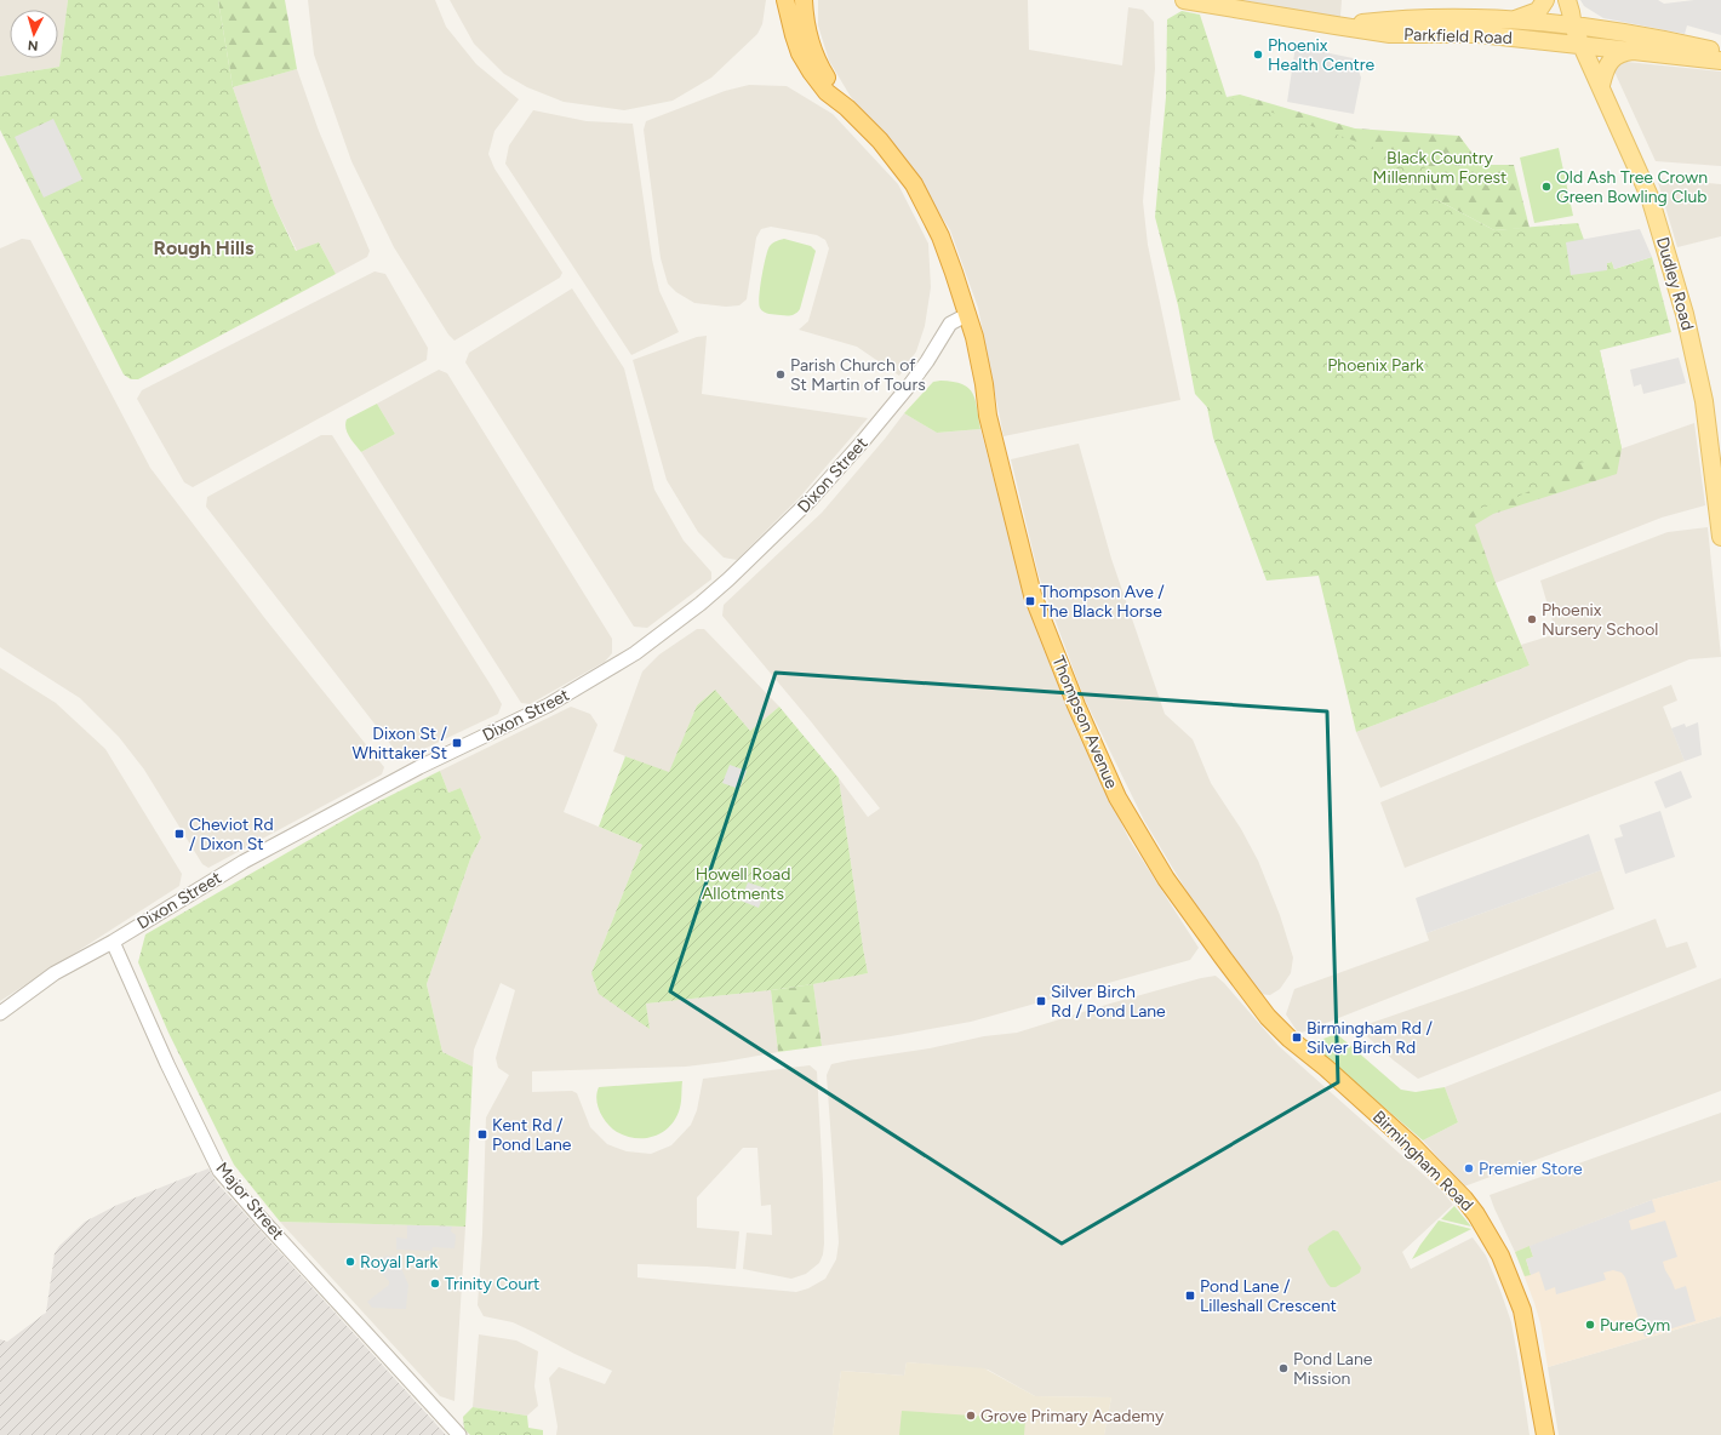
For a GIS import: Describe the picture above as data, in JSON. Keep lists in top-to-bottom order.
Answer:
{
  "streets": {
    "highway": ["Thompson Avenue", "Birmingham Road"],
    "main road": ["Parkfield Road", "Dudley Road"],
    "street": ["Dixon Street", "Major Street"]
  },
  "crossings": [
    ["Parkfield Road", "Dudley Road"],
    ["Dixon Street", "Thompson Avenue"],
    ["Dixon Street", "Major Street"],
    ["Thompson Avenue", "Birmingham Road"]
  ],
  "districts": ["Rough Hills"],
  "parks": ["Black Country Millennium Forest", "Phoenix Park", "Howell Road Allotments"],
  "places": {
    "other": [
      "Phoenix Health Centre",
      "Old Ash Tree Crown Green Bowling Club",
      "Parish Church of St Martin of Tours",
      "Phoenix Nursery School",
      "Premier Store",
      "Royal Park",
      "Trinity Court",
      "PureGym",
      "Pond Lane Mission",
      "Grove Primary Academy"
    ],
    "transit": [
      "Thompson Ave / The Black Horse",
      "Dixon St / Whittaker St",
      "Cheviot Rd / Dixon St",
      "Silver Birch Rd / Pond Lane",
      "Birmingham Rd / Silver Birch Rd",
      "Kent Rd / Pond Lane",
      "Pond Lane / Lilleshall Crescent"
    ]
  },
  "north": "bottom"
}
